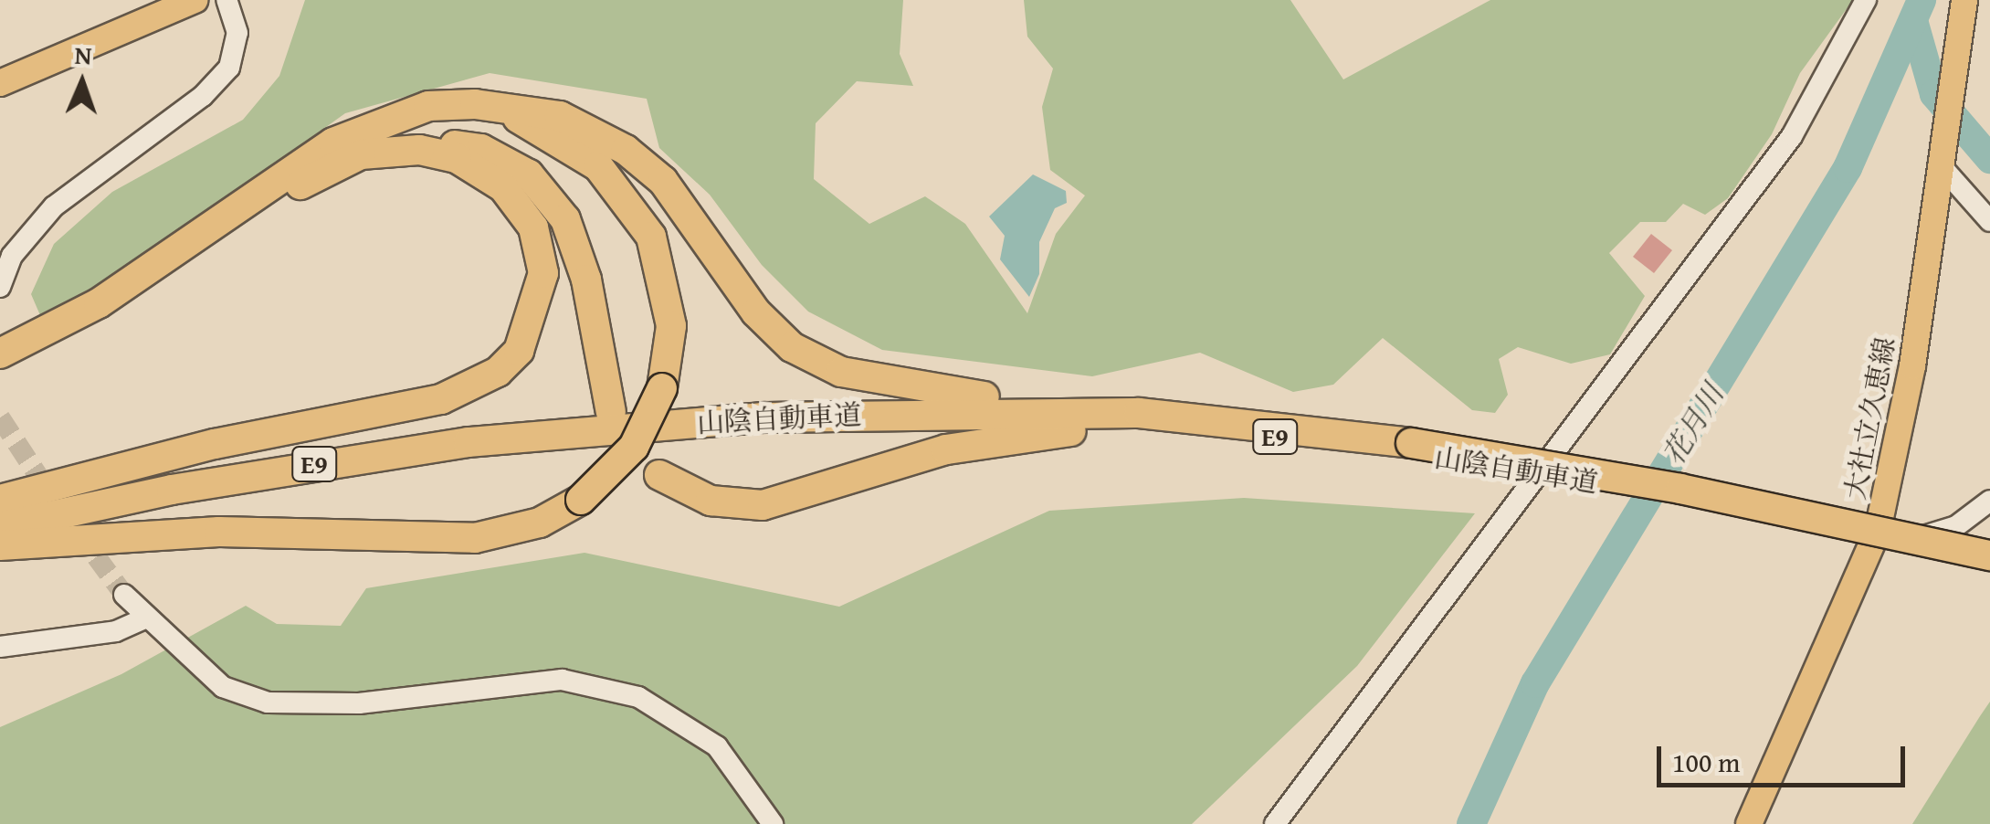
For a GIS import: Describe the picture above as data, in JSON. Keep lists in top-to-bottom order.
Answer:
{
  "streets": {
    "highway": ["山陰自動車道", "E9"],
    "main road": ["大社立久恵線"]
  },
  "crossings": [
    ["山陰自動車道", "E9"]
  ],
  "water": ["花月川"],
  "scale_bar": "100 m",
  "north": "top"
}
